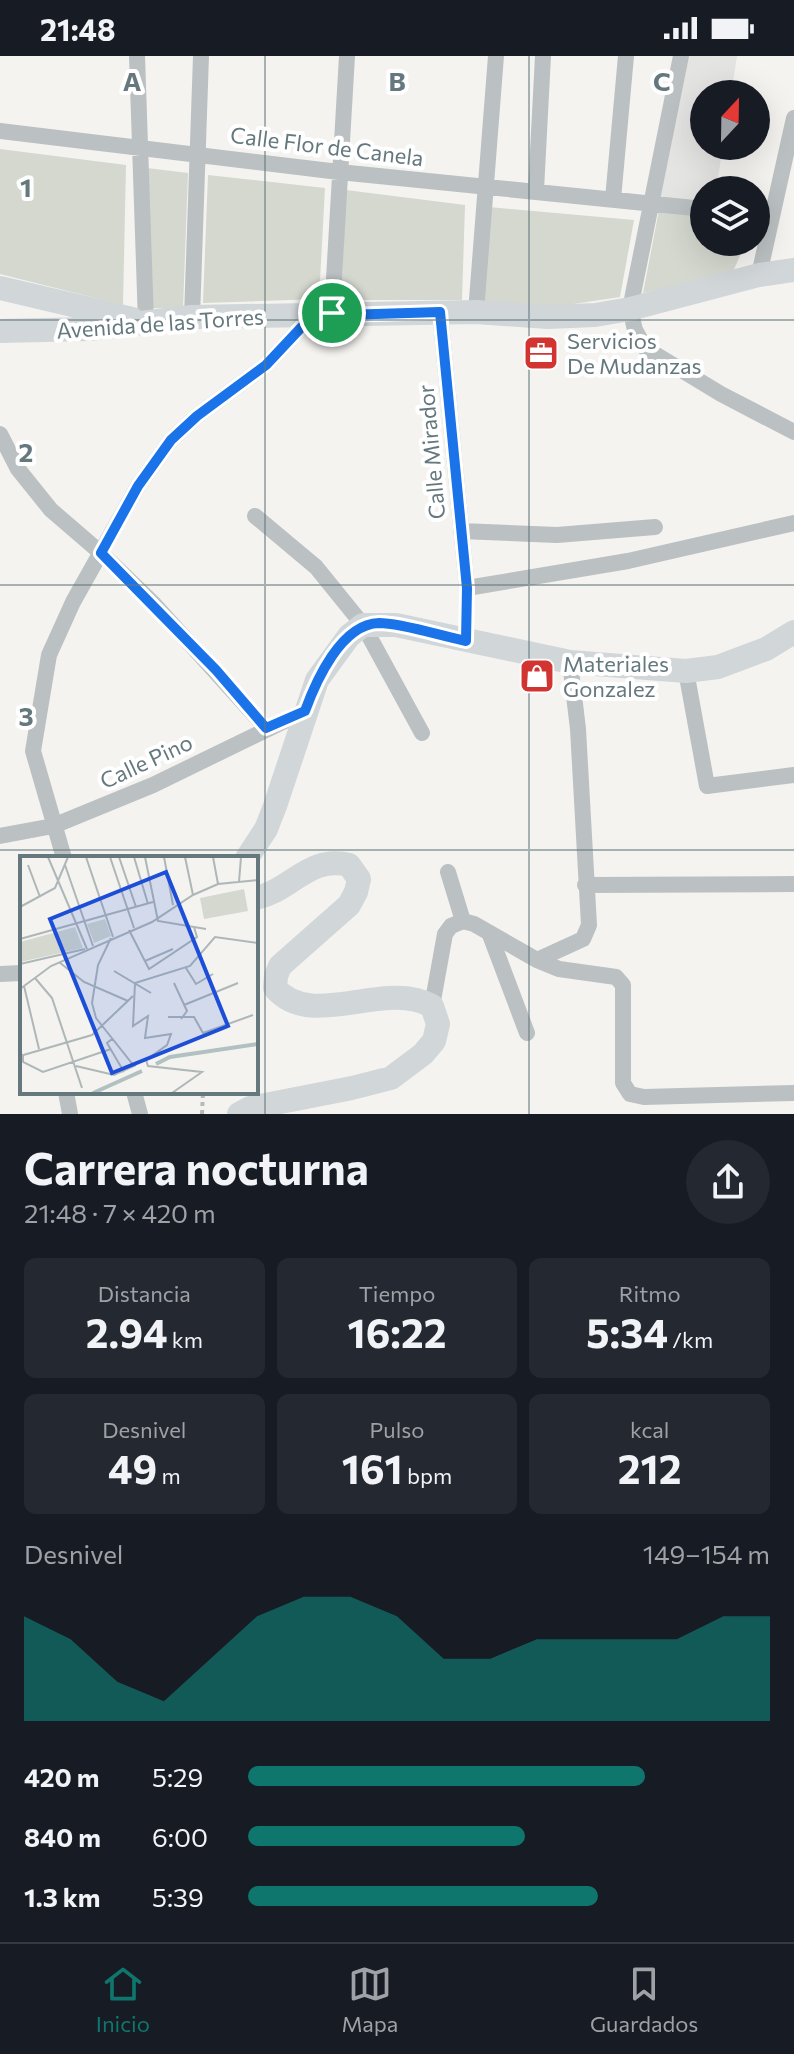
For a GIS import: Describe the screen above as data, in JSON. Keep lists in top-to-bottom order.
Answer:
{
  "streets": {
    "street": [
      "Calle Flor de Canela",
      "Avenida de las Torres",
      "Calle Mirador",
      "Calle Pino"
    ]
  },
  "crossings": [
    ["Avenida de las Torres", "Calle Mirador"]
  ],
  "places": {
    "office": ["Servicios De Mudanzas"],
    "shop": ["Materiales Gonzalez"]
  },
  "north": "top",
  "page": {
    "status": "21:48",
    "heading": ["Carrera nocturna", "21:48 · 7 × 420 m"],
    "stats": [
      ["Distancia", "2.94 km"],
      ["Tiempo", "16:22"],
      ["Ritmo", "5:34 /km"],
      ["Desnivel", "49 m"],
      ["Pulso", "161 bpm"],
      ["kcal", "212"]
    ],
    "chart": ["Desnivel", "149–154 m"],
    "list": [
      {
        "name": "420 m",
        "note": "5:29"
      },
      {
        "name": "840 m",
        "note": "6:00"
      },
      {
        "name": "1.3 km",
        "note": "5:39"
      }
    ],
    "tabs": ["Inicio", "Mapa", "Guardados"]
  },
  "grid": {
    "columns": ["A", "B", "C"],
    "rows": ["1", "2", "3"]
  }
}
